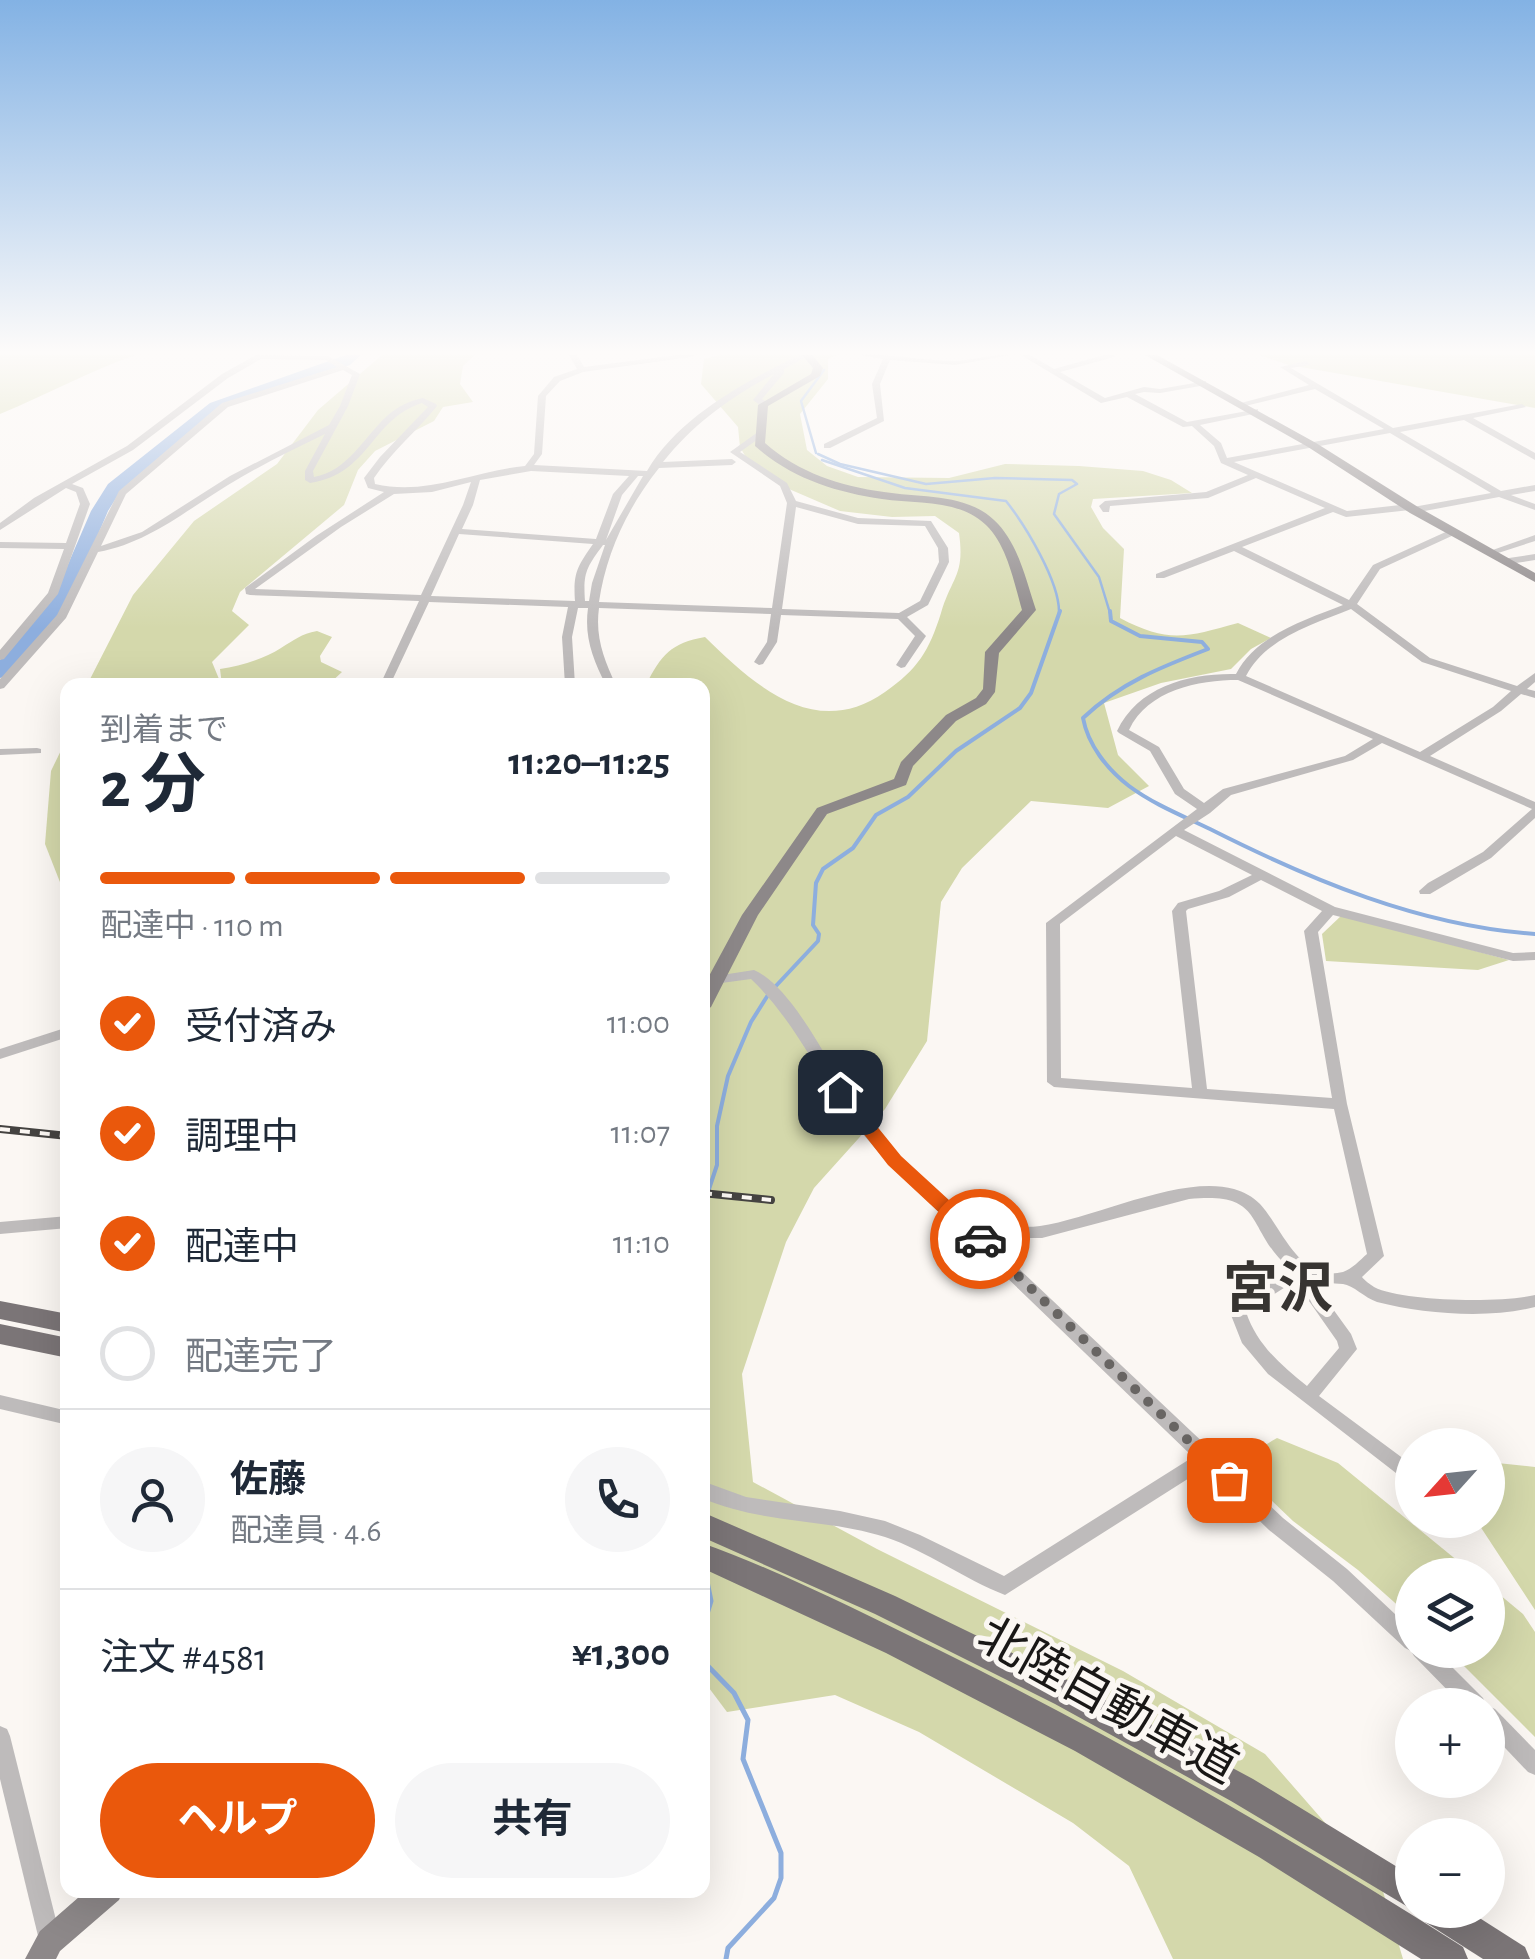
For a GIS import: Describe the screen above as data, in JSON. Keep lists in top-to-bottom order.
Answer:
{
  "streets": {
    "highway": ["北陸自動車道"]
  },
  "districts": ["宮沢"],
  "north": "bottom left",
  "page": {
    "heading": ["2 分", "到着まで", "11:20–11:25"],
    "panel": [
      "佐藤",
      "配達員 · 4.6",
      "注文 #4581",
      "¥1,300"
    ],
    "bar": "配達中 · 110 m",
    "list": [
      ["受付済み", "11:00"],
      ["調理中", "11:07"],
      ["配達中", "11:10"],
      "配達完了"
    ],
    "map_buttons": ["+", "−"],
    "buttons": ["ヘルプ", "共有"]
  }
}
